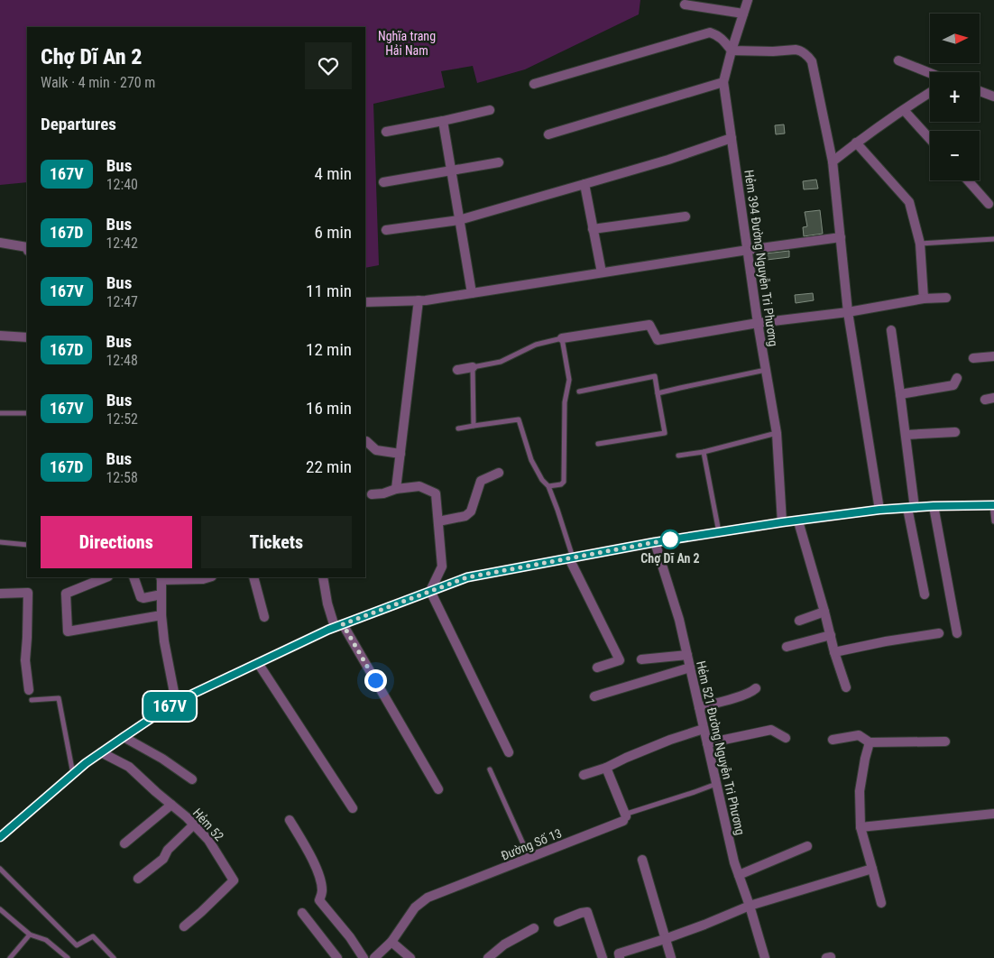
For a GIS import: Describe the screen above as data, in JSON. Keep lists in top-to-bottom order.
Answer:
{
  "streets": {
    "street": [
      "Hẻm 394 Đường Nguyễn Tri Phương",
      "Hẻm 521 Đường Nguyễn Tri Phương",
      "Hẻm 52",
      "Đường Số 13"
    ]
  },
  "crossings": [
    ["Hẻm 521 Đường Nguyễn Tri Phương", "Đường Số 13"]
  ],
  "parks": ["Nghĩa trang Hải Nam"],
  "places": ["Chợ Dĩ An 2"],
  "lines": ["bus line 167V"],
  "north": "right",
  "page": {
    "on_map": "167V",
    "map_buttons": ["+", "−"],
    "heading": [
      ["Chợ Dĩ An 2", "Walk · 4 min · 270 m"],
      "Departures"
    ],
    "list": [
      {
        "mark": "167V",
        "name": "Bus",
        "note": "12:40",
        "value": "4 min"
      },
      {
        "mark": "167D",
        "name": "Bus",
        "note": "12:42",
        "value": "6 min"
      },
      {
        "mark": "167V",
        "name": "Bus",
        "note": "12:47",
        "value": "11 min"
      },
      {
        "mark": "167D",
        "name": "Bus",
        "note": "12:48",
        "value": "12 min"
      },
      {
        "mark": "167V",
        "name": "Bus",
        "note": "12:52",
        "value": "16 min"
      },
      {
        "mark": "167D",
        "name": "Bus",
        "note": "12:58",
        "value": "22 min"
      }
    ],
    "buttons": ["Directions", "Tickets"]
  }
}
